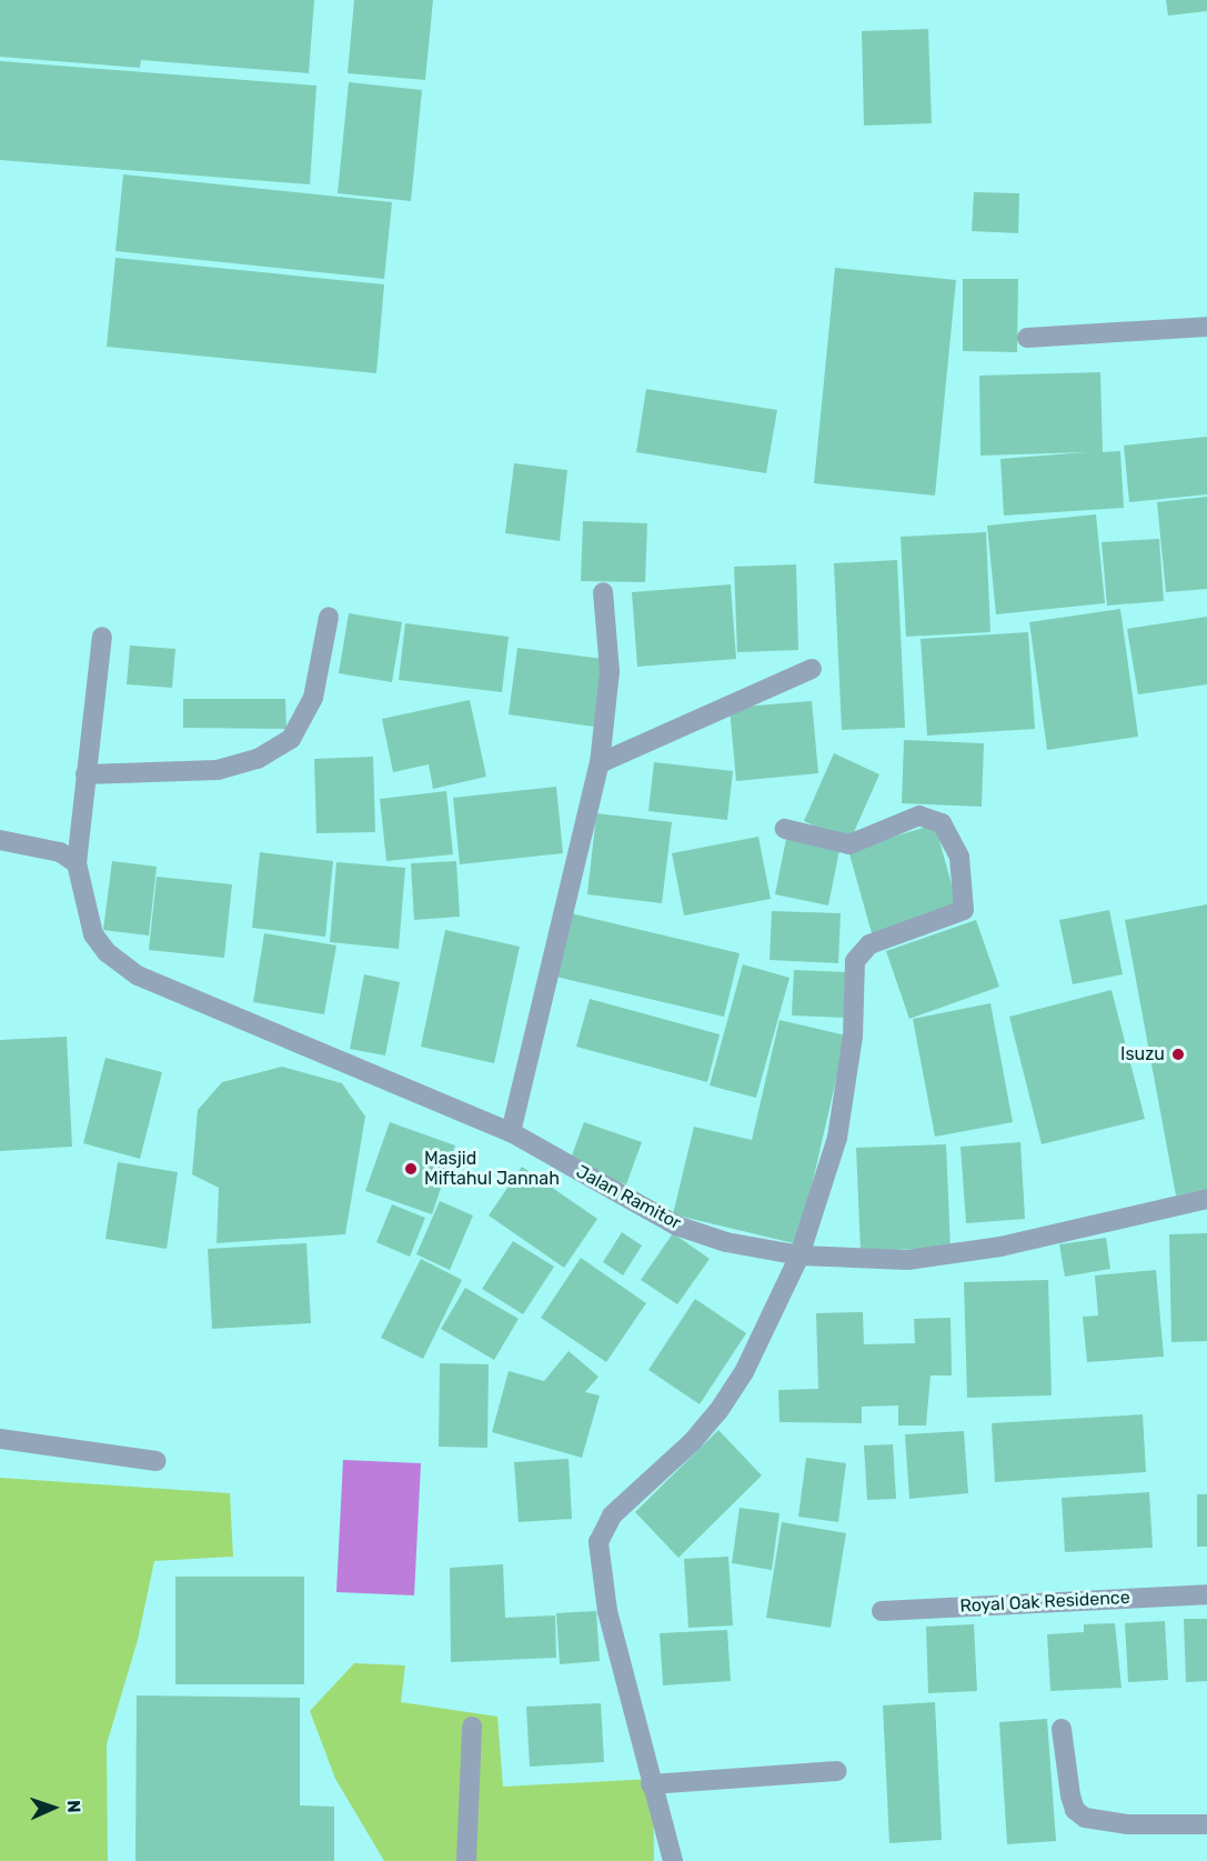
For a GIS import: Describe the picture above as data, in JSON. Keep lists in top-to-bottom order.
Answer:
{
  "streets": {
    "street": ["Jalan Ramitor", "Royal Oak Residence"]
  },
  "places": ["Isuzu", "Masjid Miftahul Jannah"],
  "north": "right"
}
